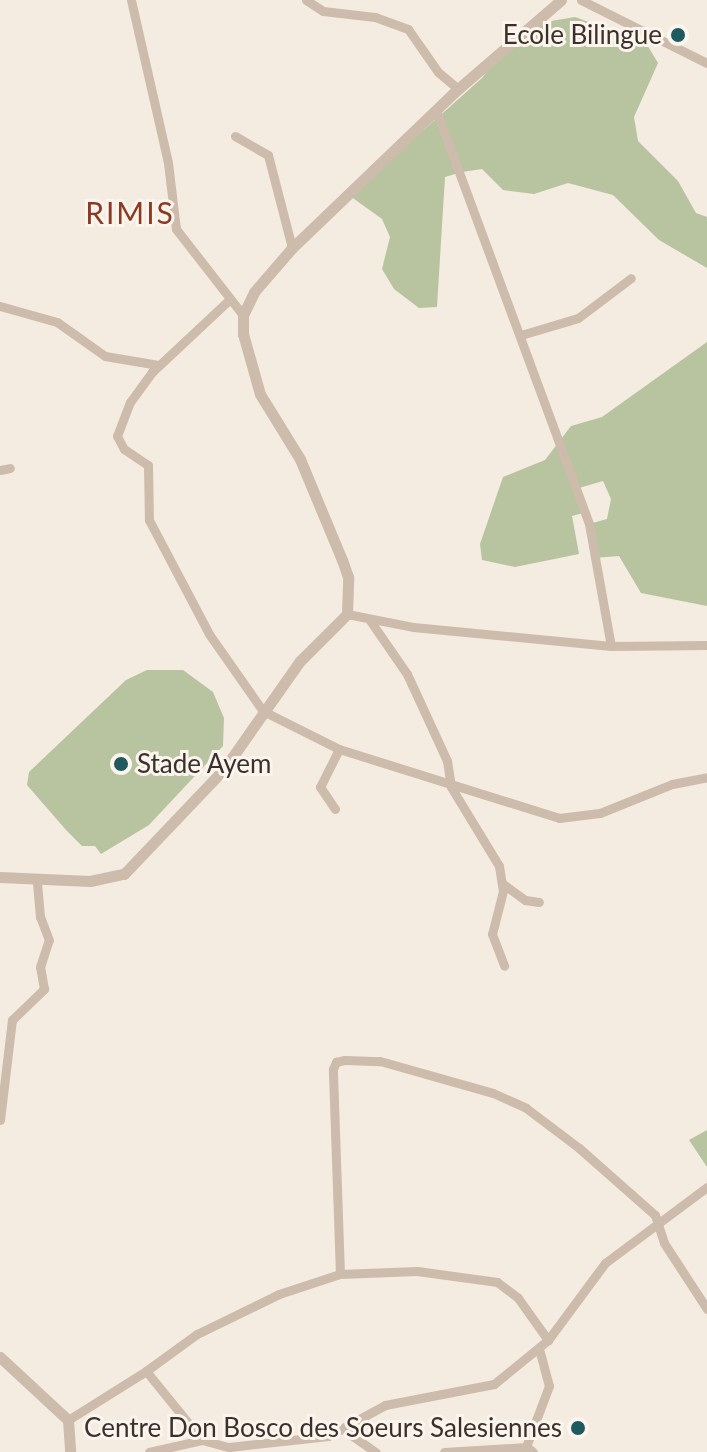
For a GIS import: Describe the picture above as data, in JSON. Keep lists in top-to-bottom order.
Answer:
{
  "districts": ["RIMIS"],
  "places": ["Ecole Bilingue", "Stade Ayem", "Centre Don Bosco des Soeurs Salesiennes"]
}
